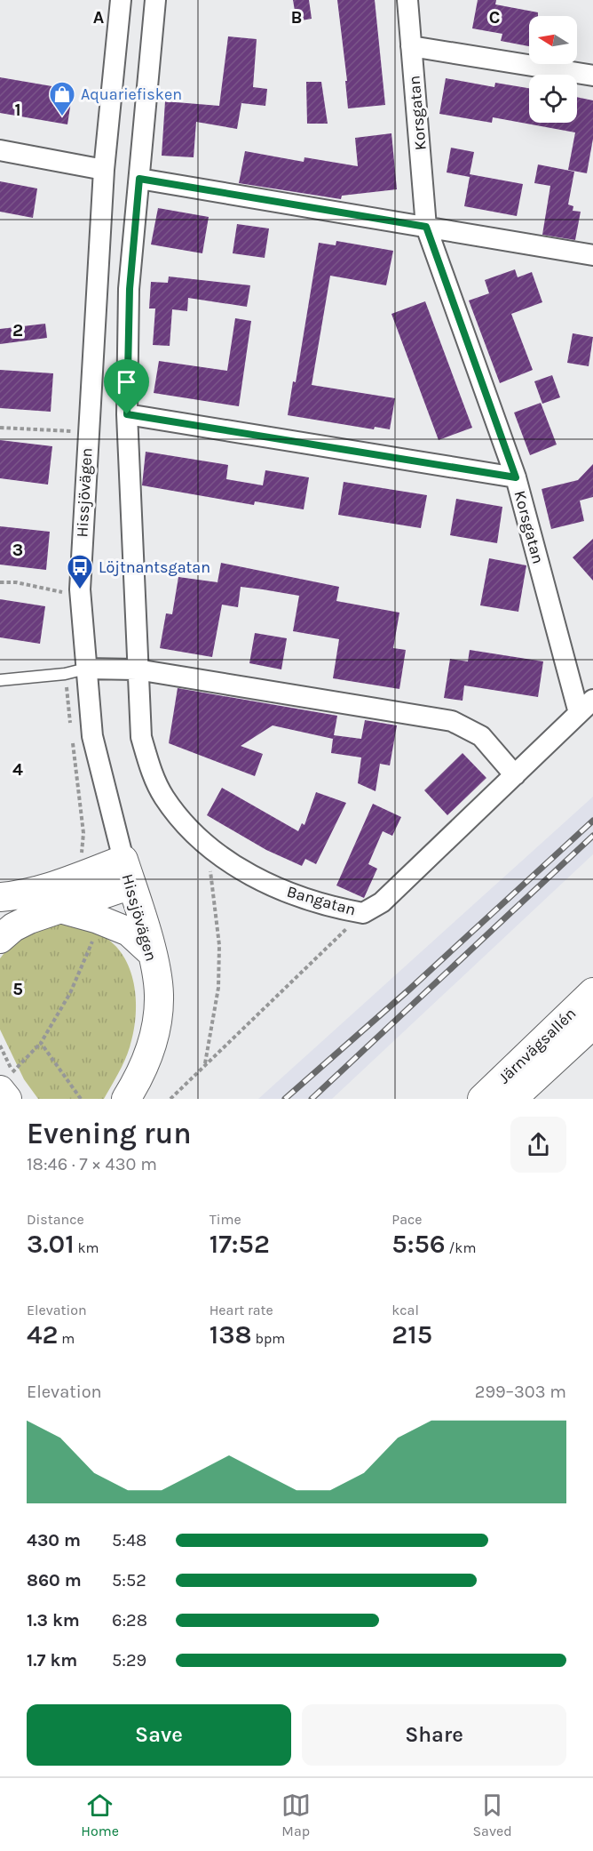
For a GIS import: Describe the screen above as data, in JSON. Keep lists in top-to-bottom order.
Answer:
{
  "streets": {
    "main road": ["Hissjövägen", "Järnvägsallén"],
    "street": ["Korsgatan", "Bangatan"]
  },
  "crossings": [
    ["Korsgatan", "Bangatan"]
  ],
  "places": {
    "shop": ["Aquariefisken"],
    "bus stop": ["Löjtnantsgatan"]
  },
  "north": "left",
  "page": {
    "heading": ["Evening run", "18:46 · 7 × 430 m"],
    "stats": [
      ["Distance", "3.01 km"],
      ["Time", "17:52"],
      ["Pace", "5:56 /km"],
      ["Elevation", "42 m"],
      ["Heart rate", "138 bpm"],
      ["kcal", "215"]
    ],
    "chart": ["Elevation", "299–303 m"],
    "list": [
      {
        "name": "430 m",
        "note": "5:48"
      },
      {
        "name": "860 m",
        "note": "5:52"
      },
      {
        "name": "1.3 km",
        "note": "6:28"
      },
      {
        "name": "1.7 km",
        "note": "5:29"
      }
    ],
    "buttons": ["Save", "Share"],
    "tabs": ["Home", "Map", "Saved"]
  },
  "grid": {
    "columns": ["A", "B", "C"],
    "rows": [
      "1",
      "2",
      "3",
      "4",
      "5"
    ]
  }
}
